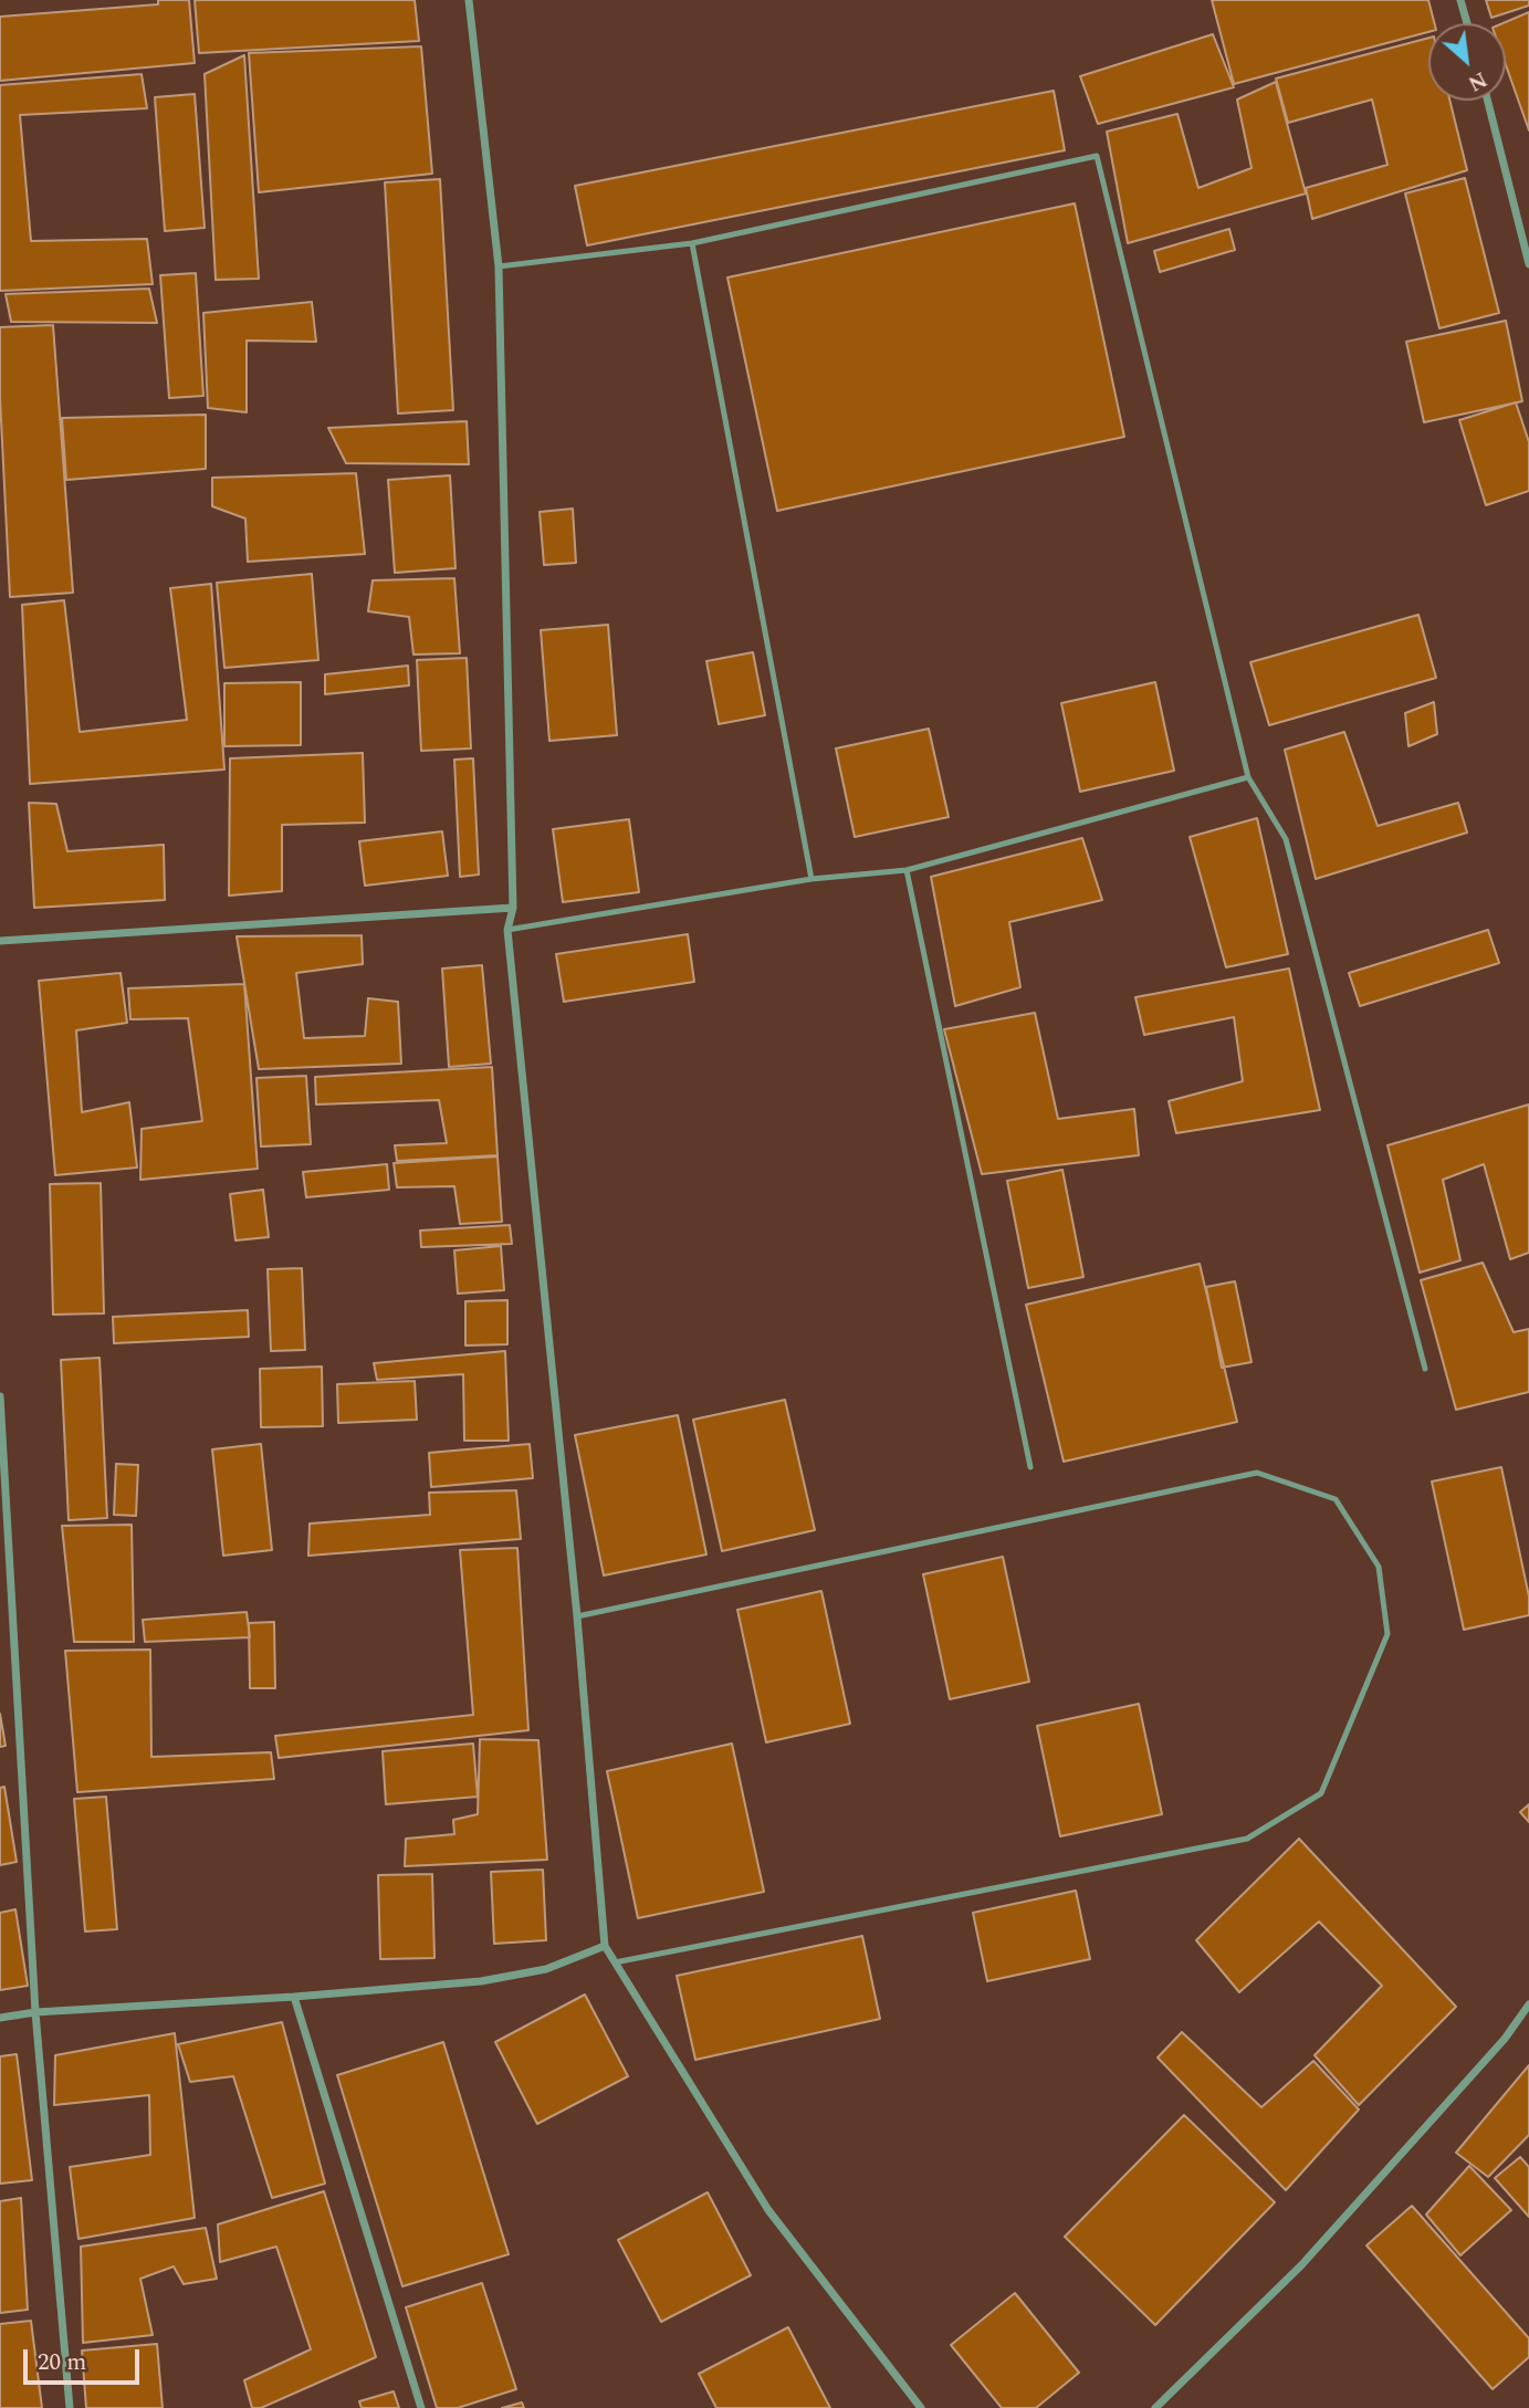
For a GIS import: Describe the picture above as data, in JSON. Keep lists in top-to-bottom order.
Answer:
{
  "scale_bar": "20 m",
  "north": "bottom right"
}
